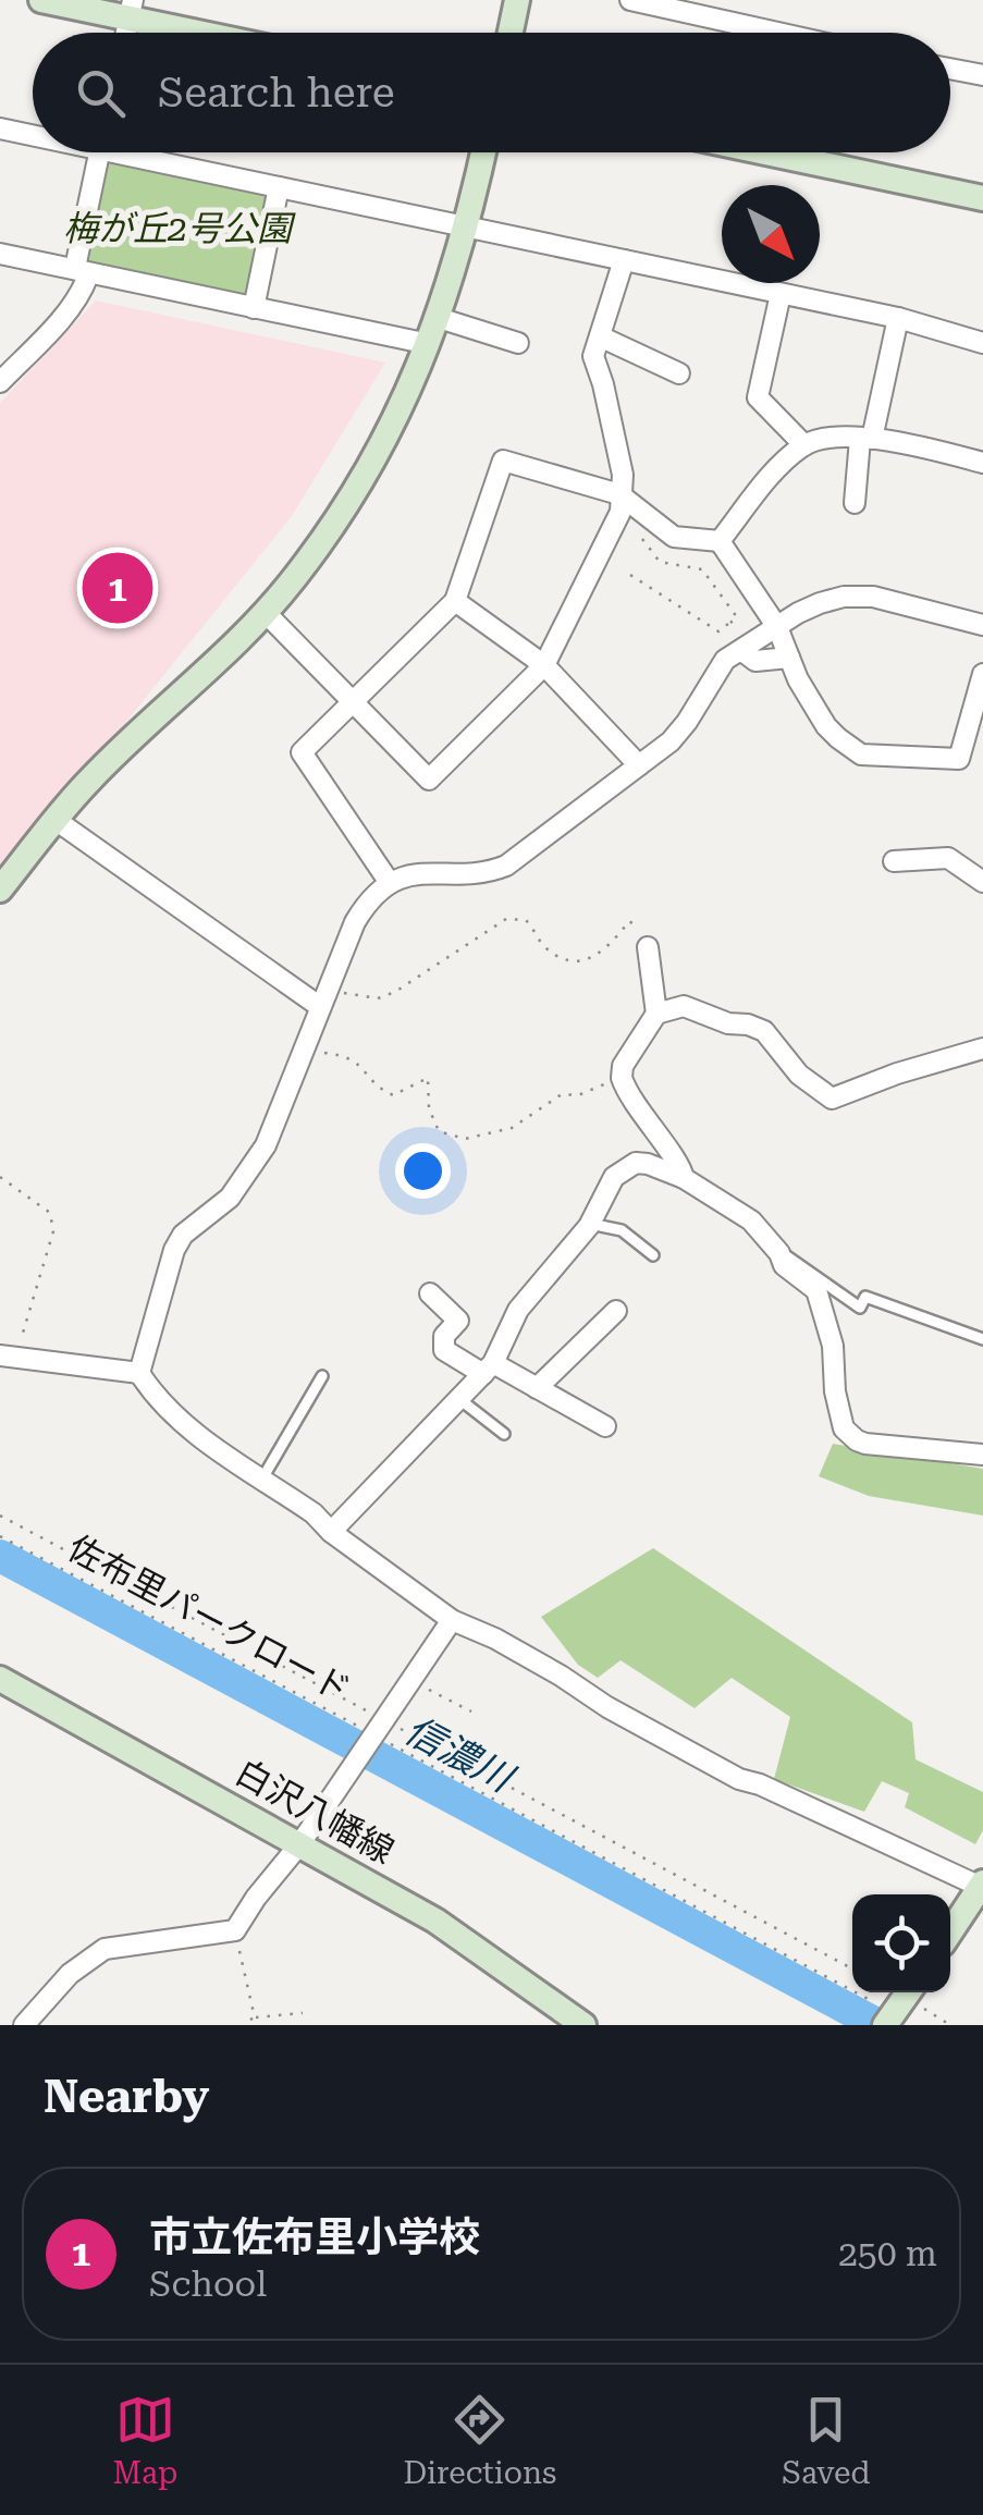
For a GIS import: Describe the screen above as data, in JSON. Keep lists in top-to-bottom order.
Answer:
{
  "streets": {
    "street": ["白沢八幡線"],
    "path": ["佐布里パークロード"]
  },
  "water": ["信濃川"],
  "parks": ["梅が丘2号公園"],
  "north": "bottom right",
  "page": {
    "search": "Search here",
    "pins": "1",
    "heading": "Nearby",
    "list": [
      {
        "mark": "1",
        "name": "市立佐布里小学校",
        "note": "School",
        "value": "250 m"
      }
    ],
    "nav": ["Map", "Directions", "Saved"]
  }
}
